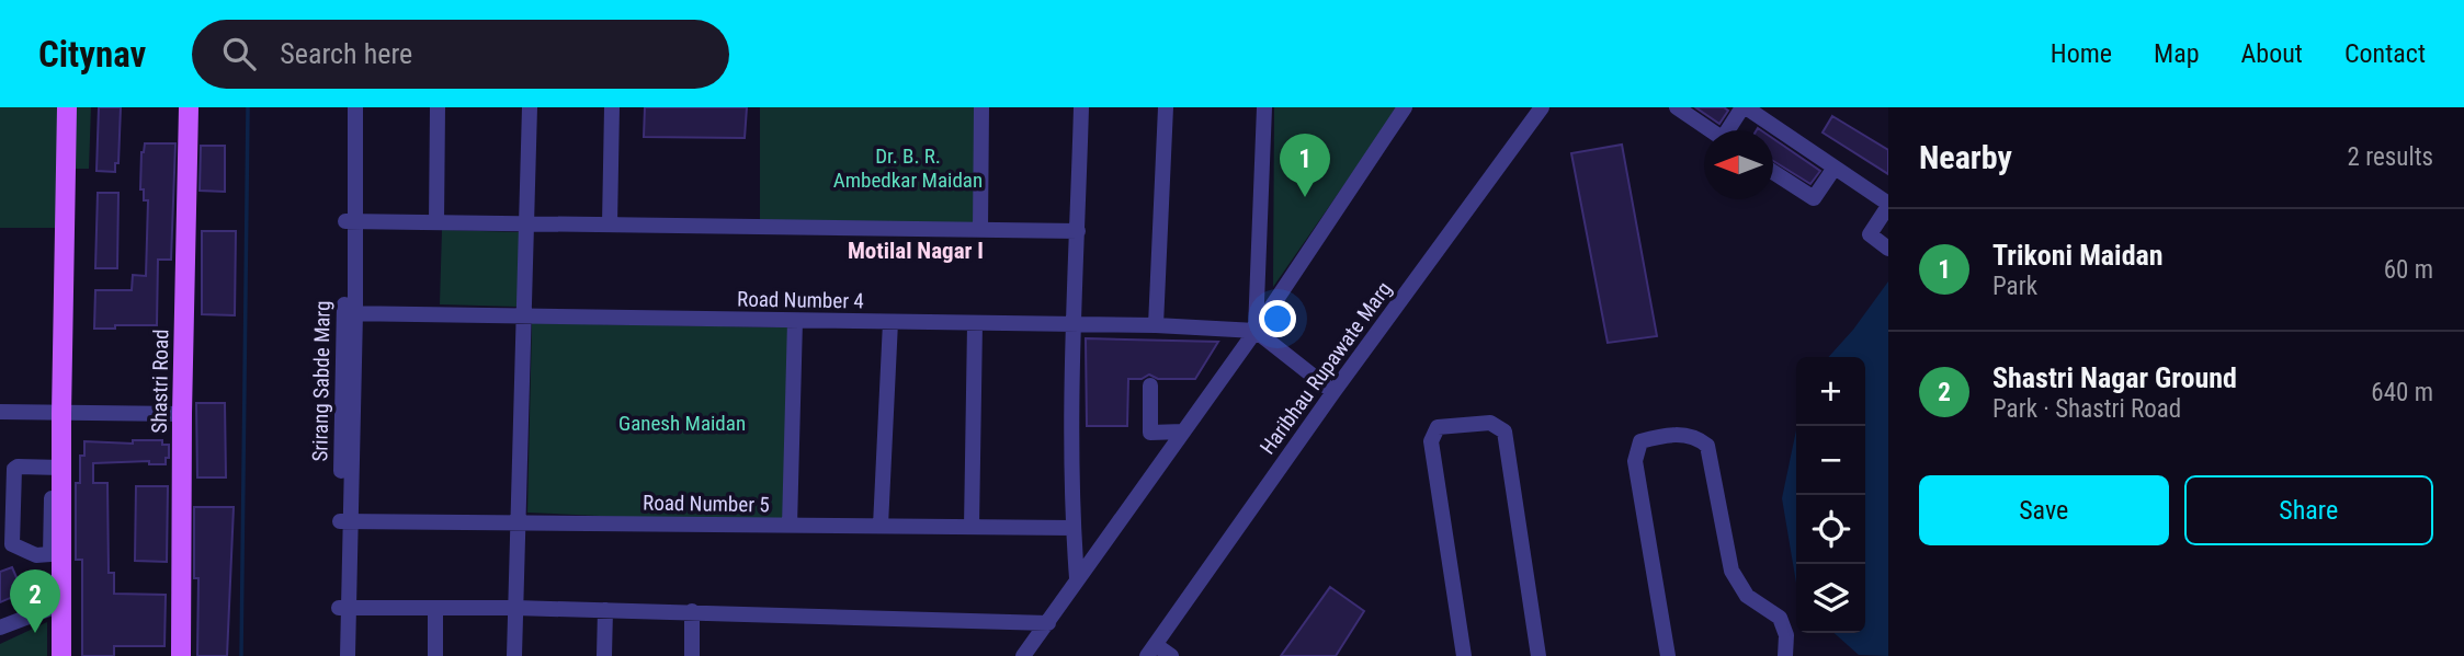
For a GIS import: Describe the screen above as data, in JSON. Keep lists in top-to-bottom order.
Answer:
{
  "streets": {
    "main road": ["Shastri Road"],
    "street": [
      "Road Number 4",
      "Haribhau Rupawate Marg",
      "Srirang Sabde Marg",
      "Road Number 5"
    ]
  },
  "crossings": [
    ["Road Number 4", "Srirang Sabde Marg"],
    ["Srirang Sabde Marg", "Road Number 5"]
  ],
  "districts": ["Motilal Nagar I"],
  "parks": ["Dr. B. R. Ambedkar Maidan", "Ganesh Maidan"],
  "north": "left",
  "page": {
    "header": "Citynav",
    "search": "Search here",
    "nav": [
      "Home",
      "Map",
      "About",
      "Contact"
    ],
    "heading": ["Nearby", "2 results"],
    "pins": ["1", "2"],
    "list": [
      {
        "mark": "1",
        "name": "Trikoni Maidan",
        "note": "Park",
        "value": "60 m"
      },
      {
        "mark": "2",
        "name": "Shastri Nagar Ground",
        "note": "Park · Shastri Road",
        "value": "640 m"
      }
    ],
    "map_buttons": ["+", "−"],
    "buttons": ["Save", "Share"]
  }
}
